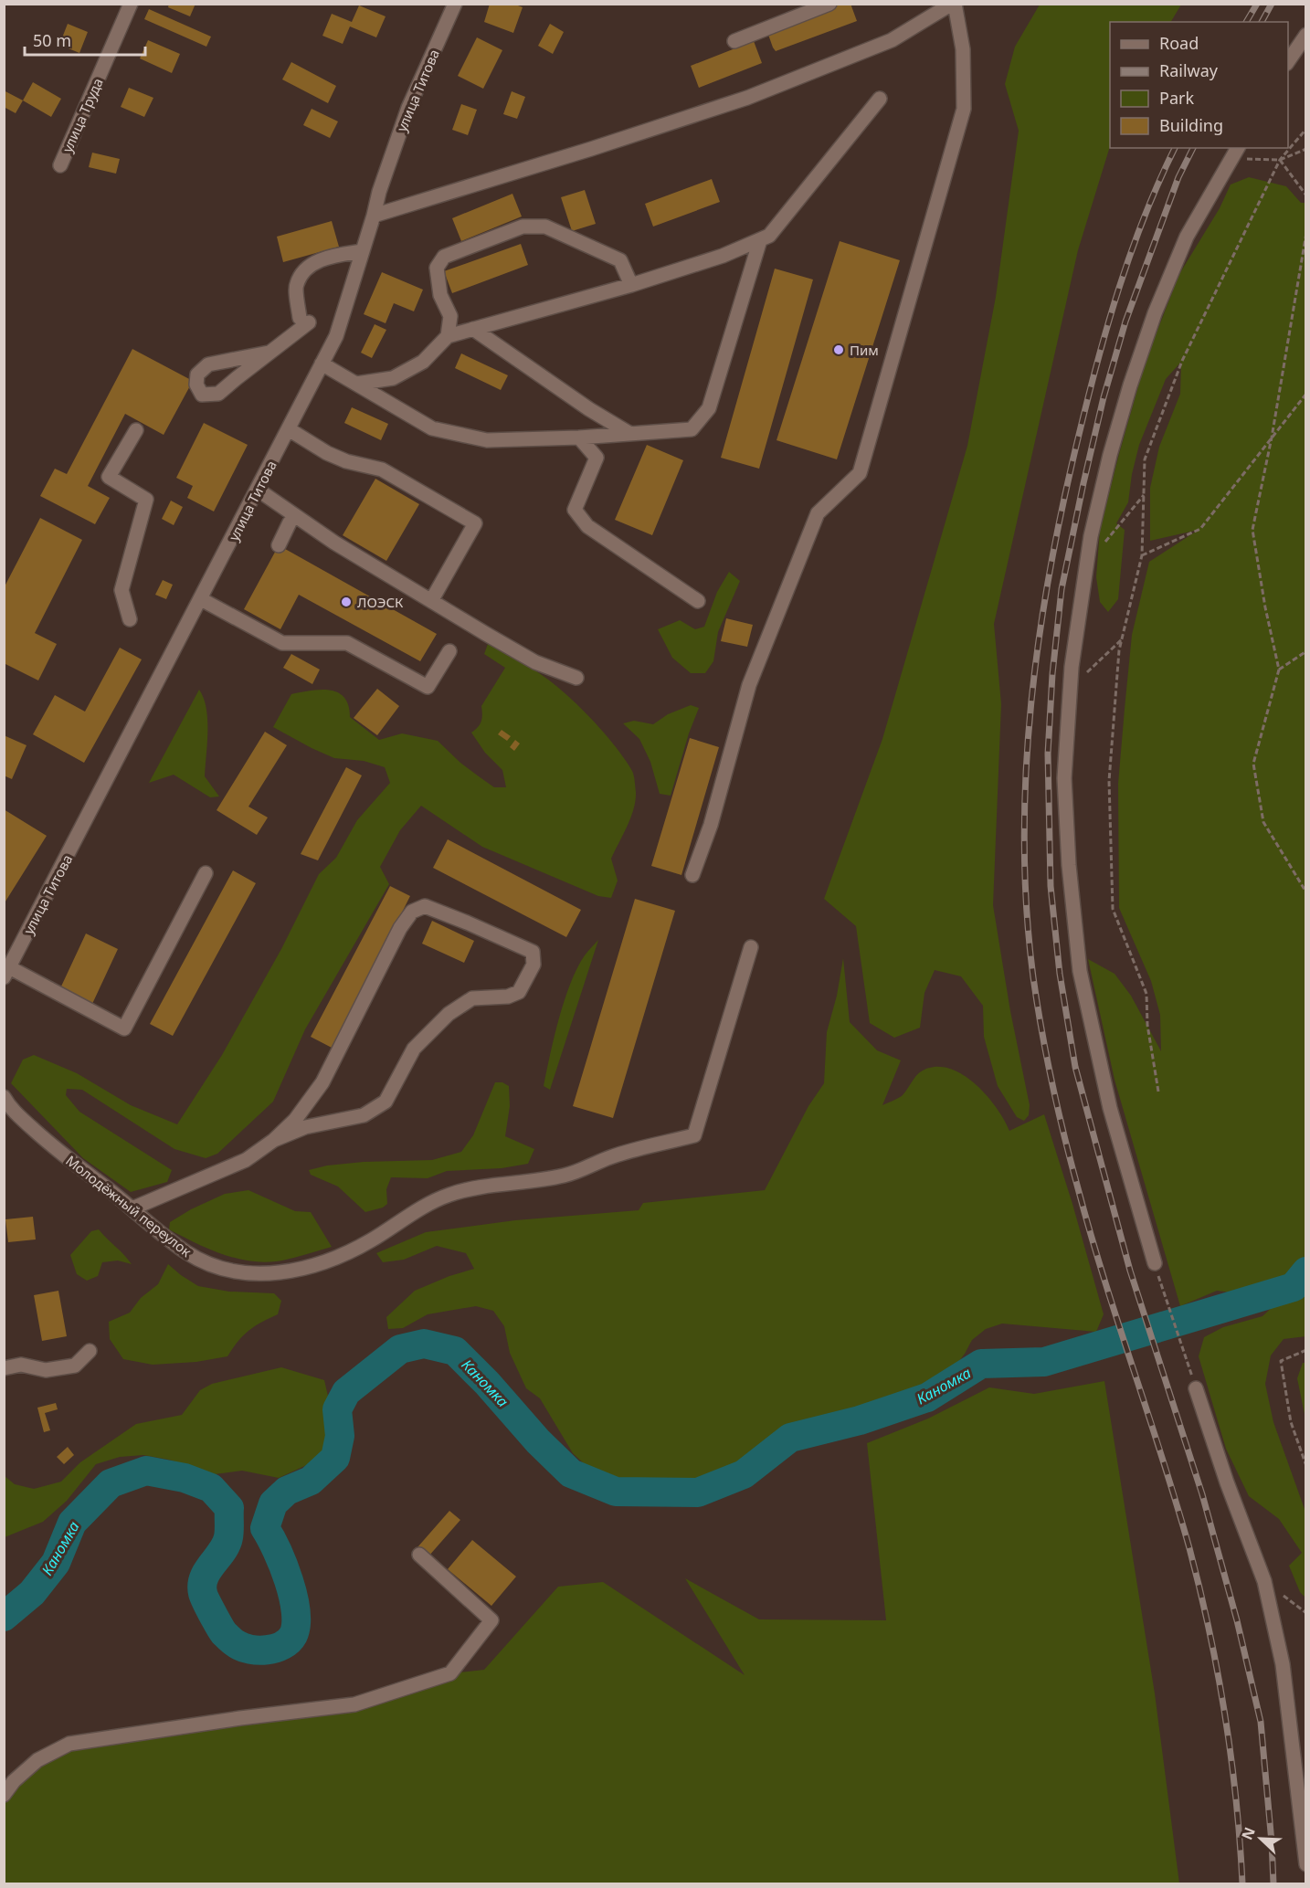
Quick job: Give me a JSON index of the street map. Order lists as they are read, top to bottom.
{
  "streets": {
    "street": ["улица Титова", "улица Труда", "Молодёжный переулок"]
  },
  "water": ["Каномка"],
  "places": ["Пим", "ЛОЭСК"],
  "legend": [
    "Road",
    "Railway",
    "Park",
    "Building"
  ],
  "scale_bar": "50 m",
  "north": "top left"
}
